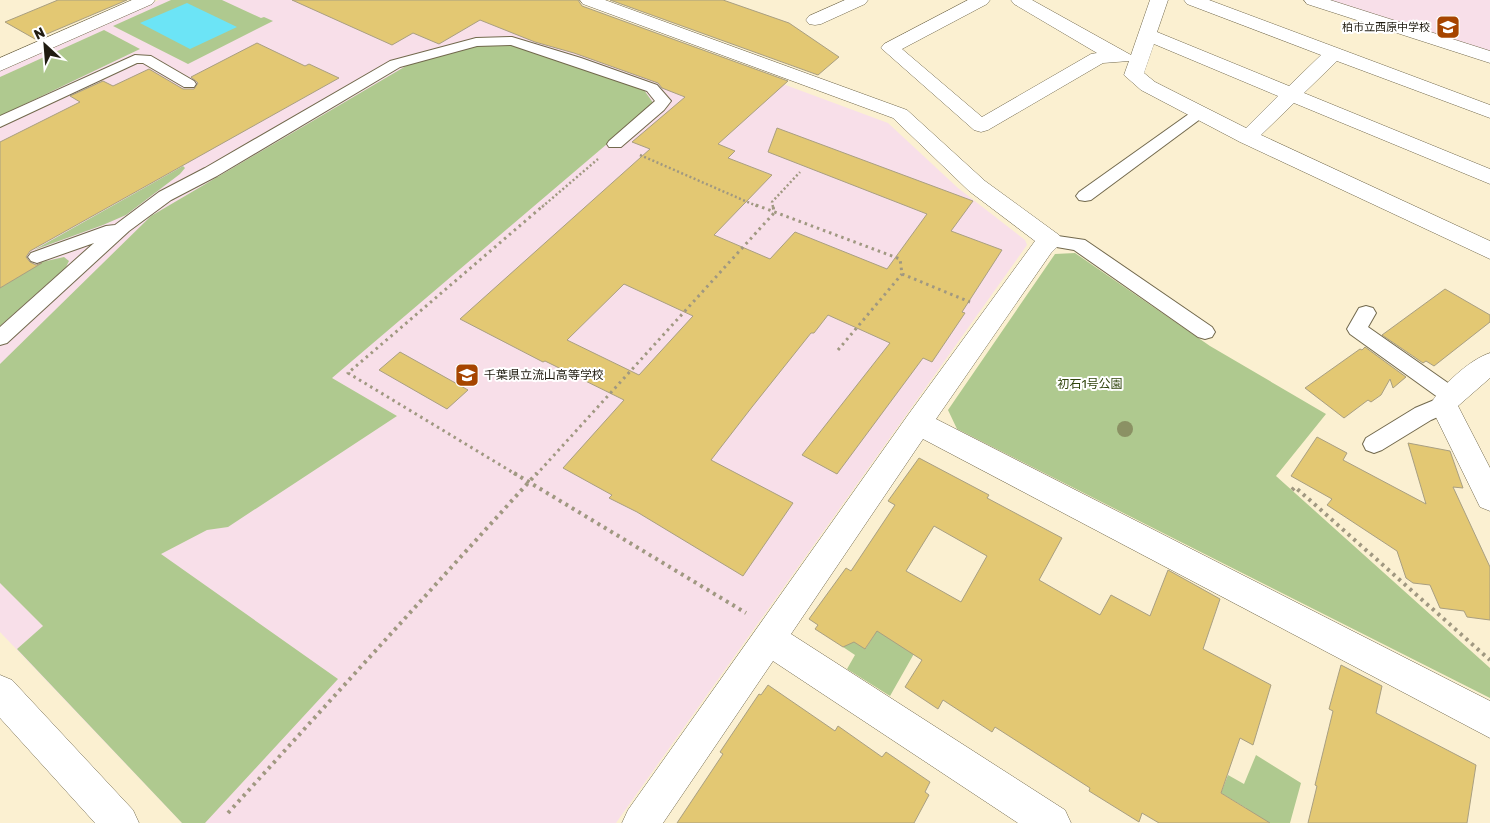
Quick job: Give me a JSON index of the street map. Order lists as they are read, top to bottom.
{
  "parks": ["初石1号公園"],
  "places": {
    "school or university": ["柏市立西原中学校", "千葉県立流山高等学校"]
  },
  "north": "top left"
}
